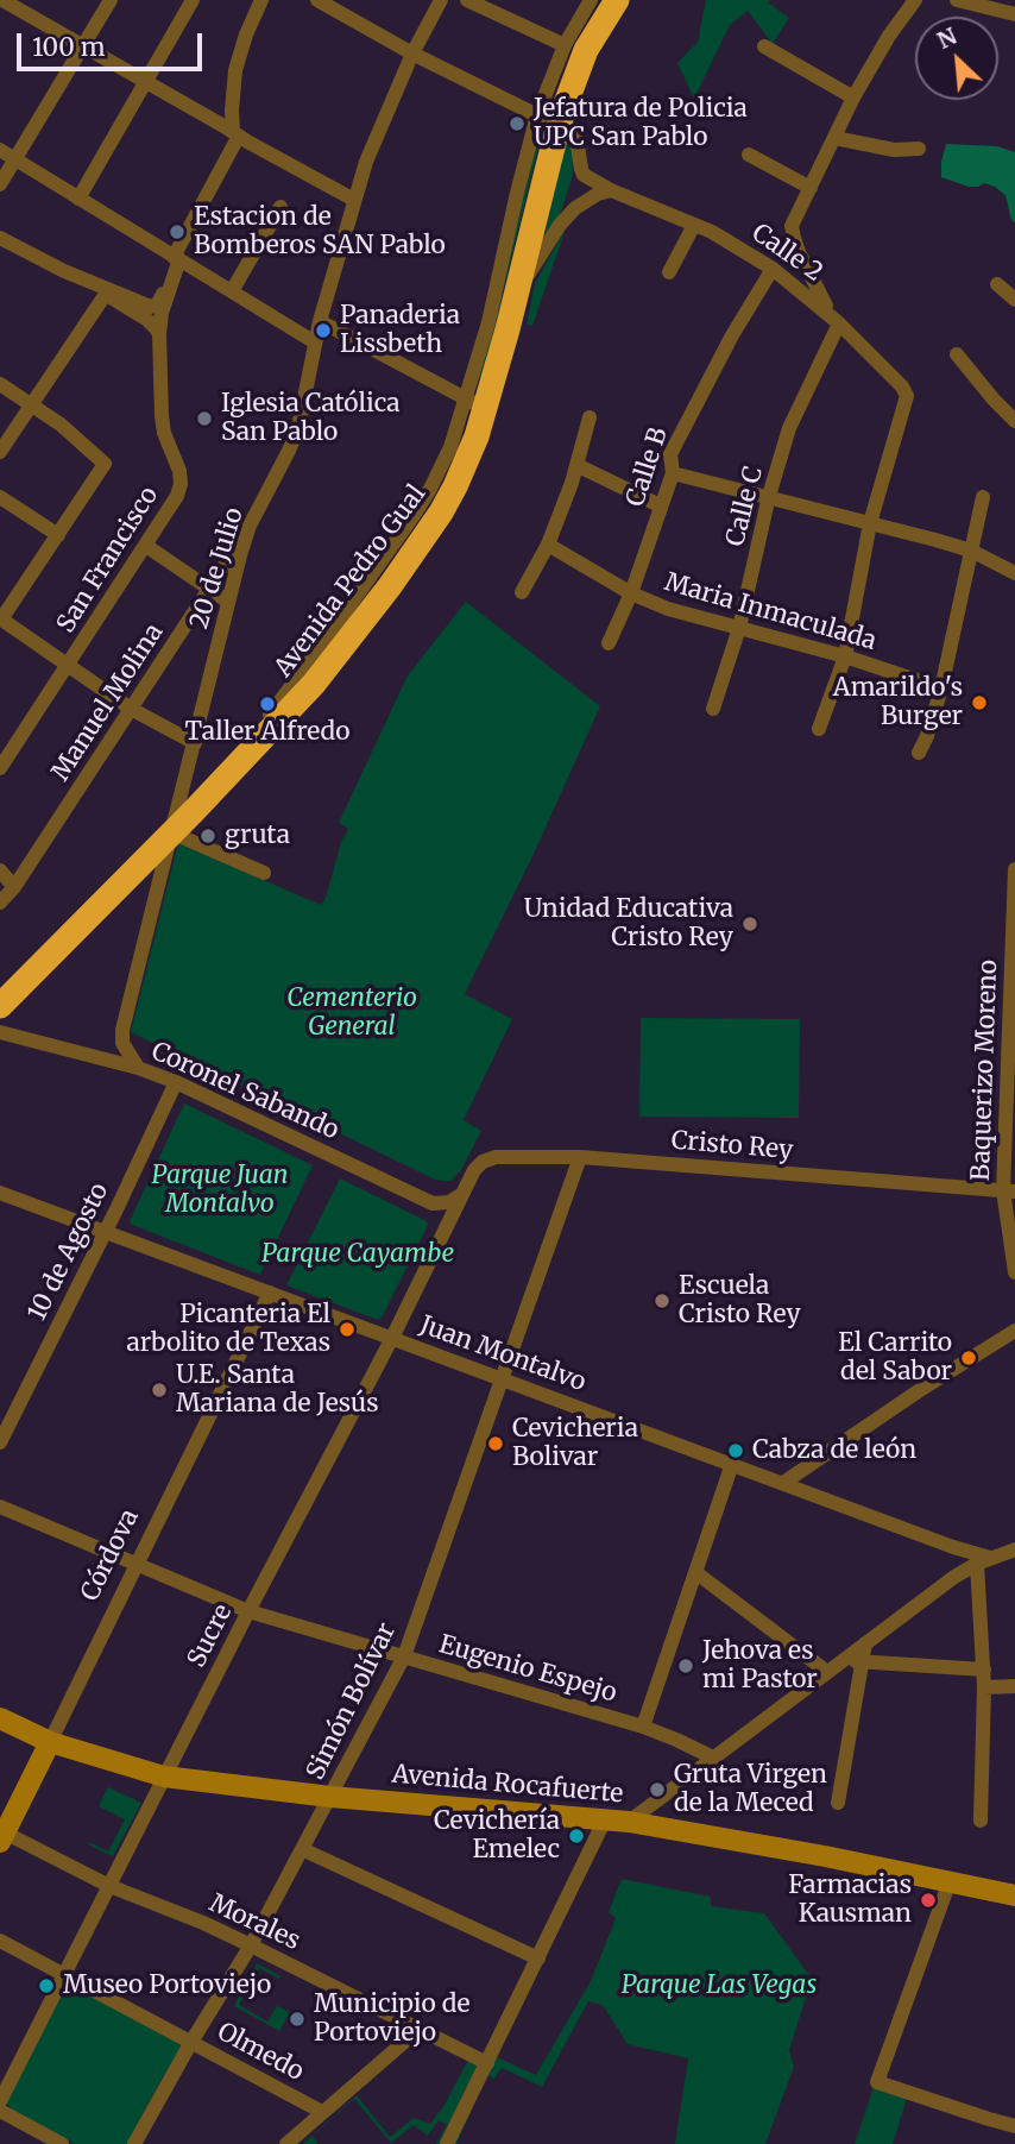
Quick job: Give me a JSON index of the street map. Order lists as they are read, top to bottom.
{
  "streets": {
    "highway": ["Avenida Pedro Gual"],
    "street": [
      "Calle 2",
      "Calle B",
      "Calle C",
      "San Francisco",
      "20 de Julio",
      "Maria Inmaculada",
      "Manuel Molina",
      "Baquerizo Moreno",
      "Coronel Sabando",
      "Cristo Rey",
      "10 de Agosto",
      "Juan Montalvo",
      "Córdova",
      "Sucre",
      "Eugenio Espejo",
      "Simón Bolívar",
      "Avenida Rocafuerte",
      "Morales",
      "Olmedo"
    ]
  },
  "crossings": [
    ["Calle 2", "Calle B"],
    ["Calle 2", "Calle C"],
    ["Calle 2", "Avenida Pedro Gual"],
    ["Calle B", "Maria Inmaculada"],
    ["Calle C", "Maria Inmaculada"],
    ["20 de Julio", "Avenida Pedro Gual"],
    ["20 de Julio", "Manuel Molina"],
    ["20 de Julio", "Coronel Sabando"],
    ["Baquerizo Moreno", "Cristo Rey"],
    ["Coronel Sabando", "10 de Agosto"],
    ["Cristo Rey", "Sucre"],
    ["Cristo Rey", "Simón Bolívar"],
    ["10 de Agosto", "Juan Montalvo"],
    ["Juan Montalvo", "Córdova"],
    ["Juan Montalvo", "Sucre"],
    ["Juan Montalvo", "Simón Bolívar"],
    ["Córdova", "Eugenio Espejo"],
    ["Córdova", "Avenida Rocafuerte"],
    ["Córdova", "Morales"],
    ["Sucre", "Eugenio Espejo"],
    ["Sucre", "Avenida Rocafuerte"],
    ["Sucre", "Morales"],
    ["Sucre", "Olmedo"],
    ["Eugenio Espejo", "Simón Bolívar"],
    ["Simón Bolívar", "Avenida Rocafuerte"],
    ["Simón Bolívar", "Morales"],
    ["Simón Bolívar", "Olmedo"]
  ],
  "parks": [
    "Cementerio General",
    "Parque Juan Montalvo",
    "Parque Cayambe",
    "Parque Las Vegas"
  ],
  "places": [
    "Jefatura de Policia UPC San Pablo",
    "Estacion de Bomberos SAN Pablo",
    "Panaderia Lissbeth",
    "Iglesia Católica San Pablo",
    "Amarildo's Burger",
    "Taller Alfredo",
    "gruta",
    "Unidad Educativa Cristo Rey",
    "Escuela Cristo Rey",
    "Picanteria El arbolito de Texas",
    "El Carrito del Sabor",
    "U.E. Santa Mariana de Jesús",
    "Cevicheria Bolivar",
    "Cabza de león",
    "Jehova es mi Pastor",
    "Gruta Virgen de la Meced",
    "Cevichería Emelec",
    "Farmacias Kausman",
    "Museo Portoviejo",
    "Municipio de Portoviejo"
  ],
  "scale_bar": "100 m",
  "north": "top left"
}
